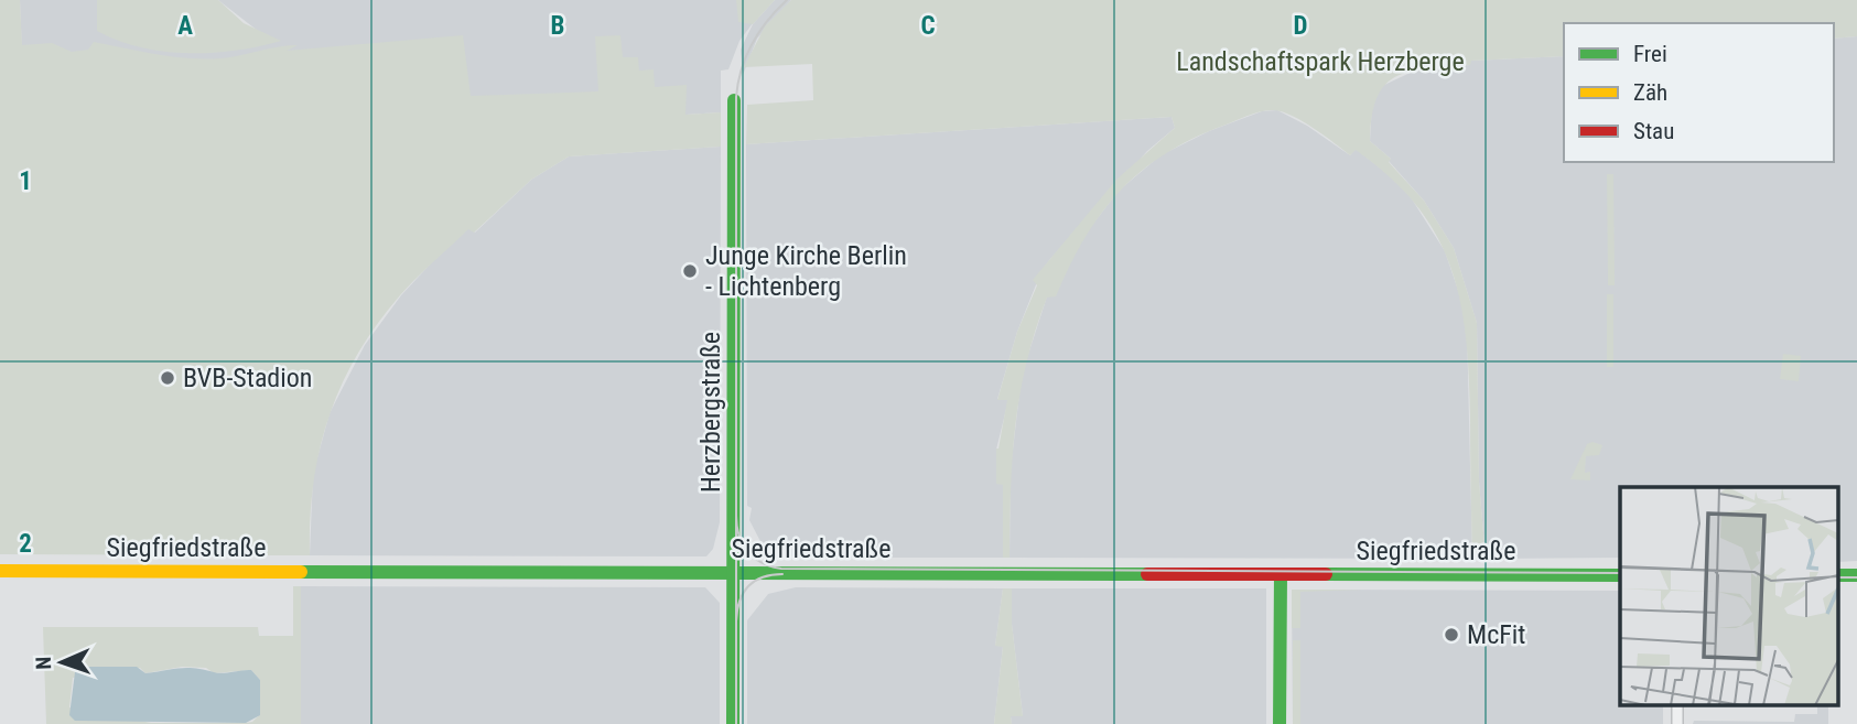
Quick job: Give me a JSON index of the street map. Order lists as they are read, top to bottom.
{
  "streets": {
    "street": ["Herzbergstraße", "Siegfriedstraße"]
  },
  "crossings": [
    ["Herzbergstraße", "Siegfriedstraße"]
  ],
  "parks": ["Landschaftspark Herzberge"],
  "places": ["Junge Kirche Berlin - Lichtenberg", "BVB-Stadion", "McFit"],
  "legend": ["Frei", "Zäh", "Stau"],
  "north": "left",
  "grid": {
    "columns": [
      "A",
      "B",
      "C",
      "D"
    ],
    "rows": ["1", "2"]
  }
}
